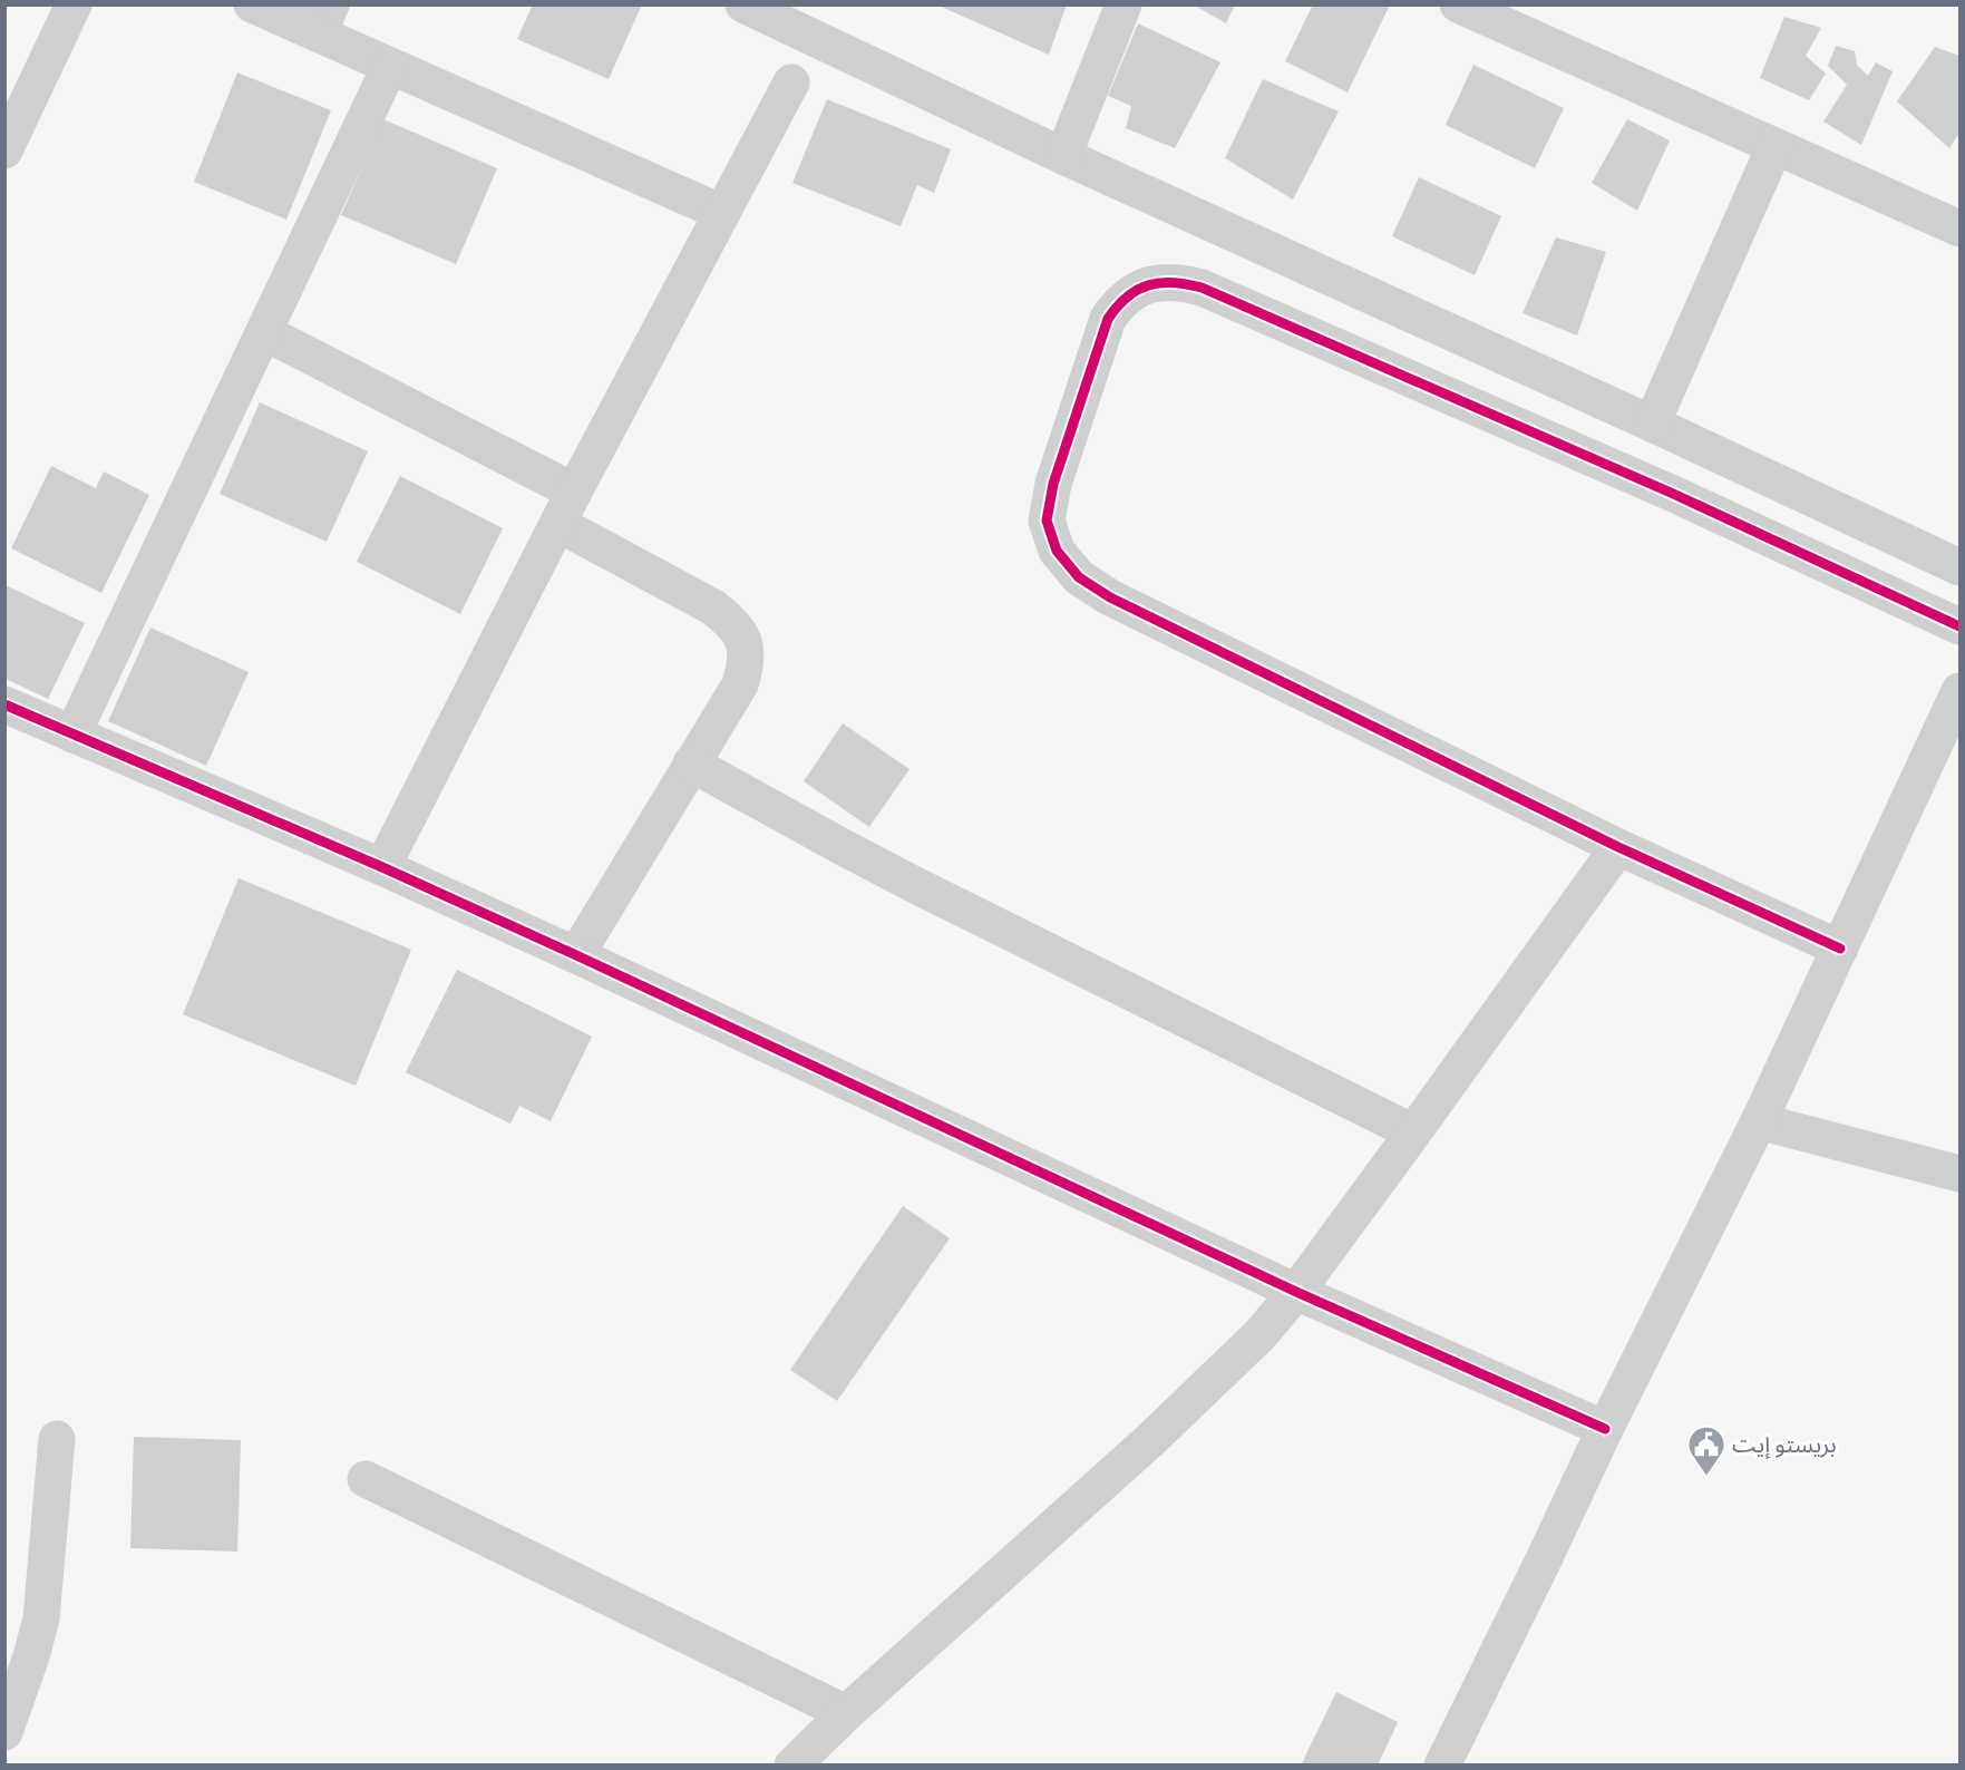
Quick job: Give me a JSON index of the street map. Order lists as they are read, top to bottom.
{
  "places": {
    "public building": ["بريستو إيت"]
  }
}
